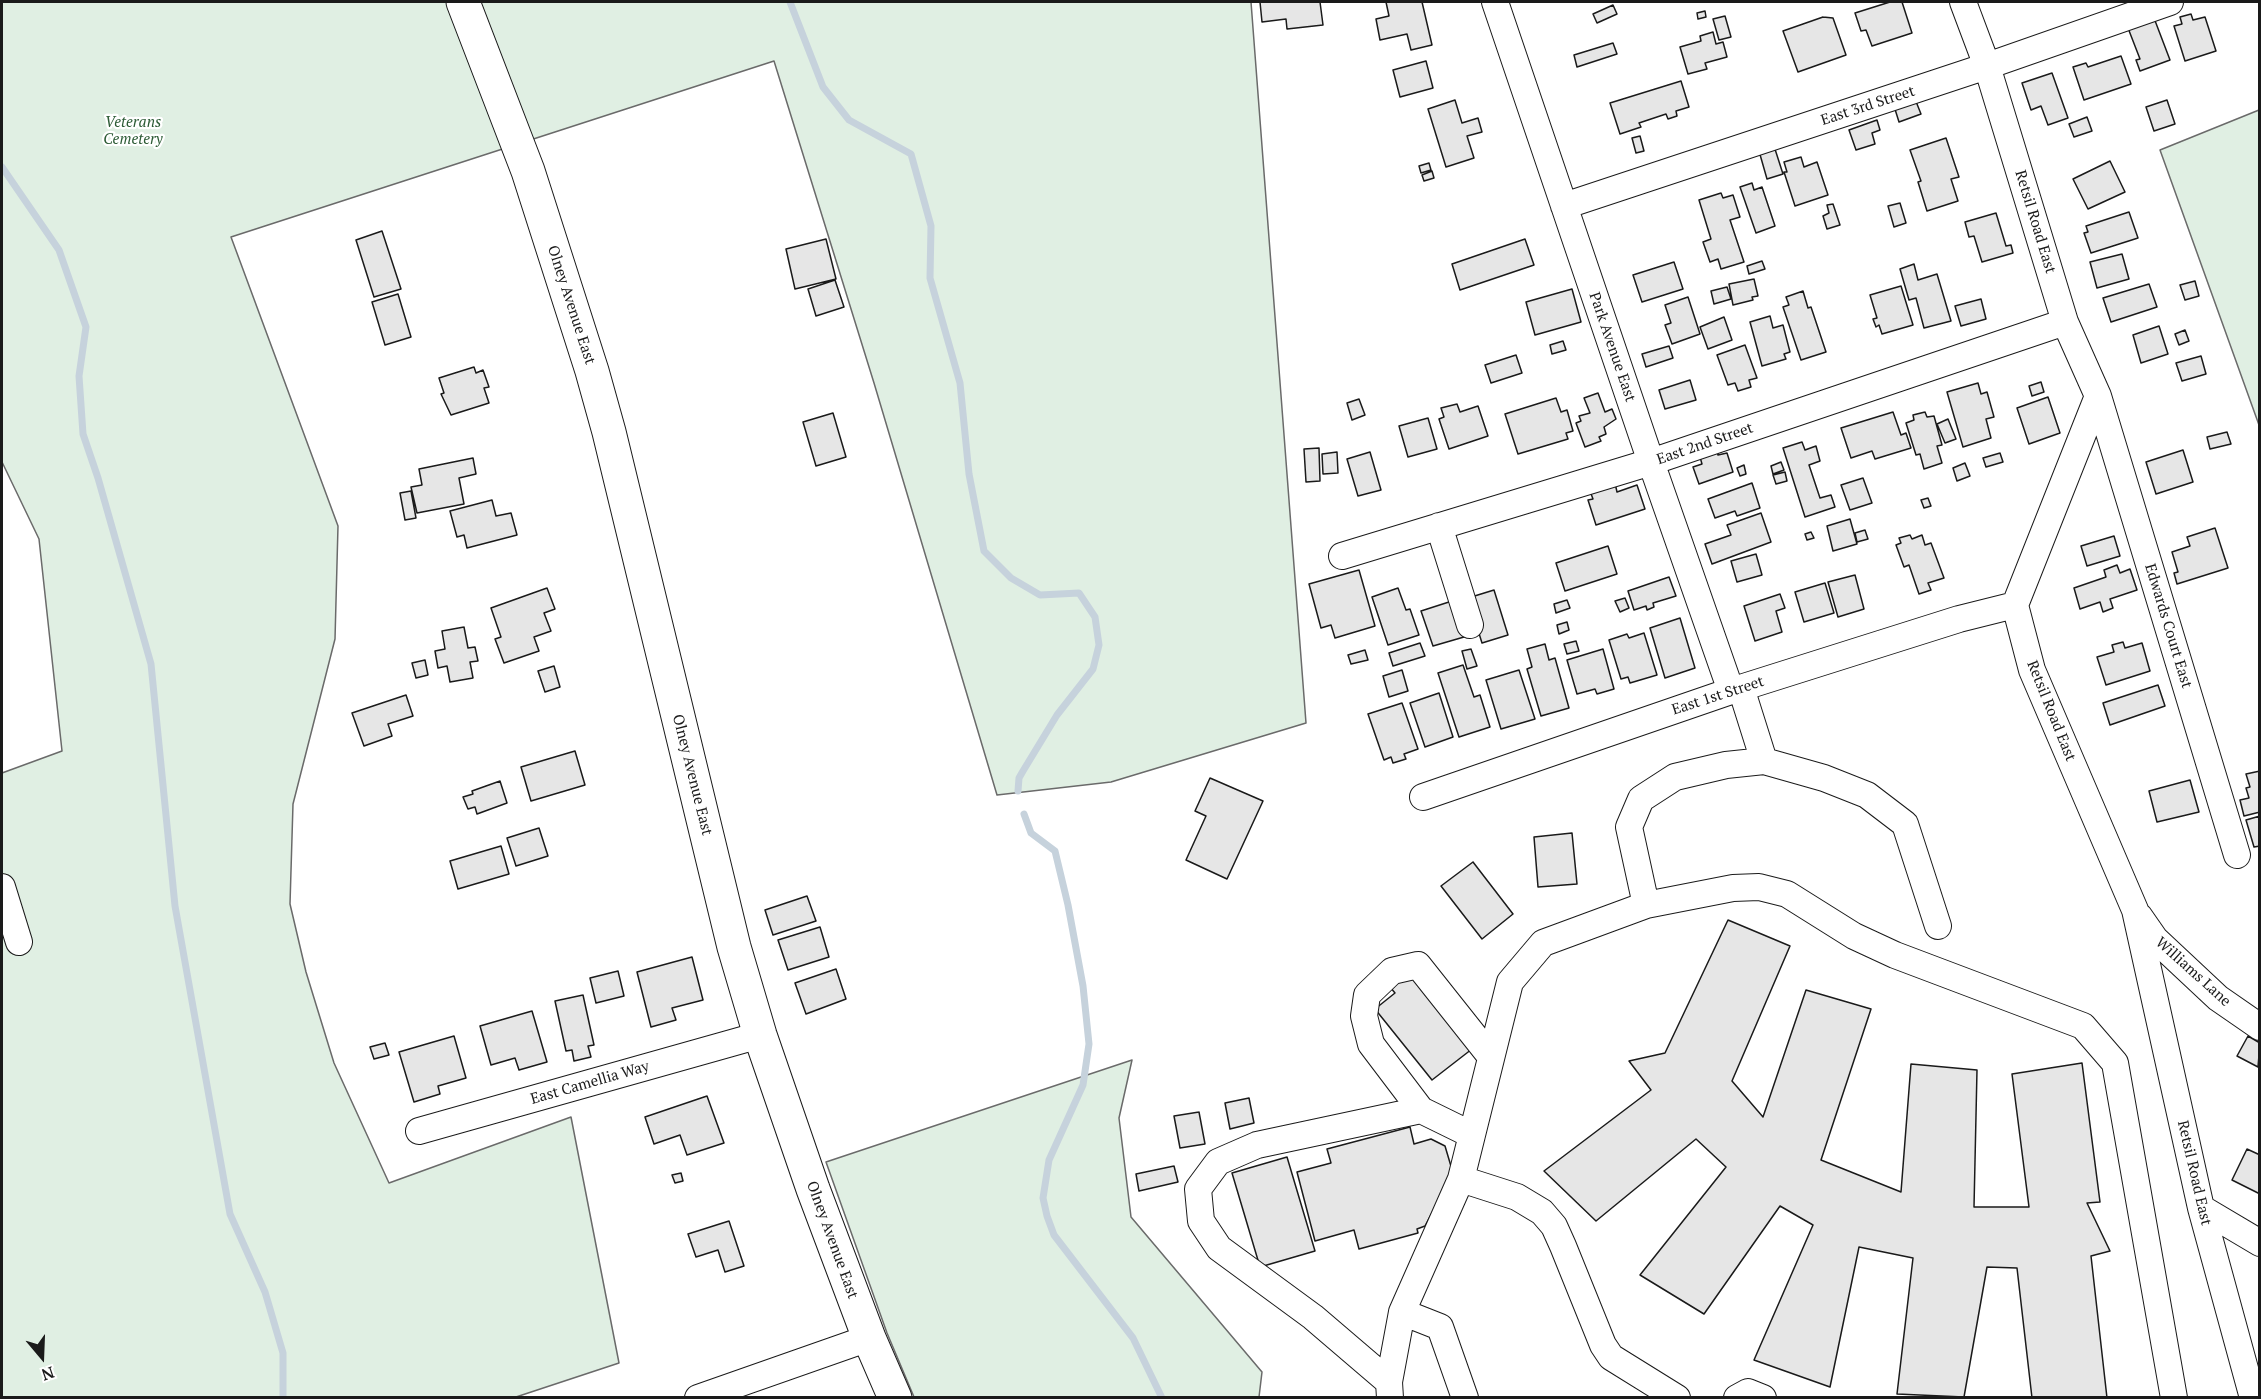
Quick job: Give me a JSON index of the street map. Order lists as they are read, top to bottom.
{
  "streets": {
    "main road": ["Olney Avenue East"],
    "street": [
      "East 3rd Street",
      "Retsil Road East",
      "Park Avenue East",
      "East 2nd Street",
      "Edwards Court East",
      "East 1st Street",
      "Williams Lane",
      "East Camellia Way"
    ]
  },
  "crossings": [
    ["East 3rd Street", "Retsil Road East"],
    ["East 3rd Street", "Park Avenue East"],
    ["Retsil Road East", "East 2nd Street"],
    ["Retsil Road East", "Edwards Court East"],
    ["Retsil Road East", "East 1st Street"],
    ["Retsil Road East", "Williams Lane"],
    ["Olney Avenue East", "East Camellia Way"],
    ["Park Avenue East", "East 2nd Street"],
    ["Park Avenue East", "East 1st Street"]
  ],
  "parks": ["Veterans Cemetery"],
  "north": "bottom"
}
